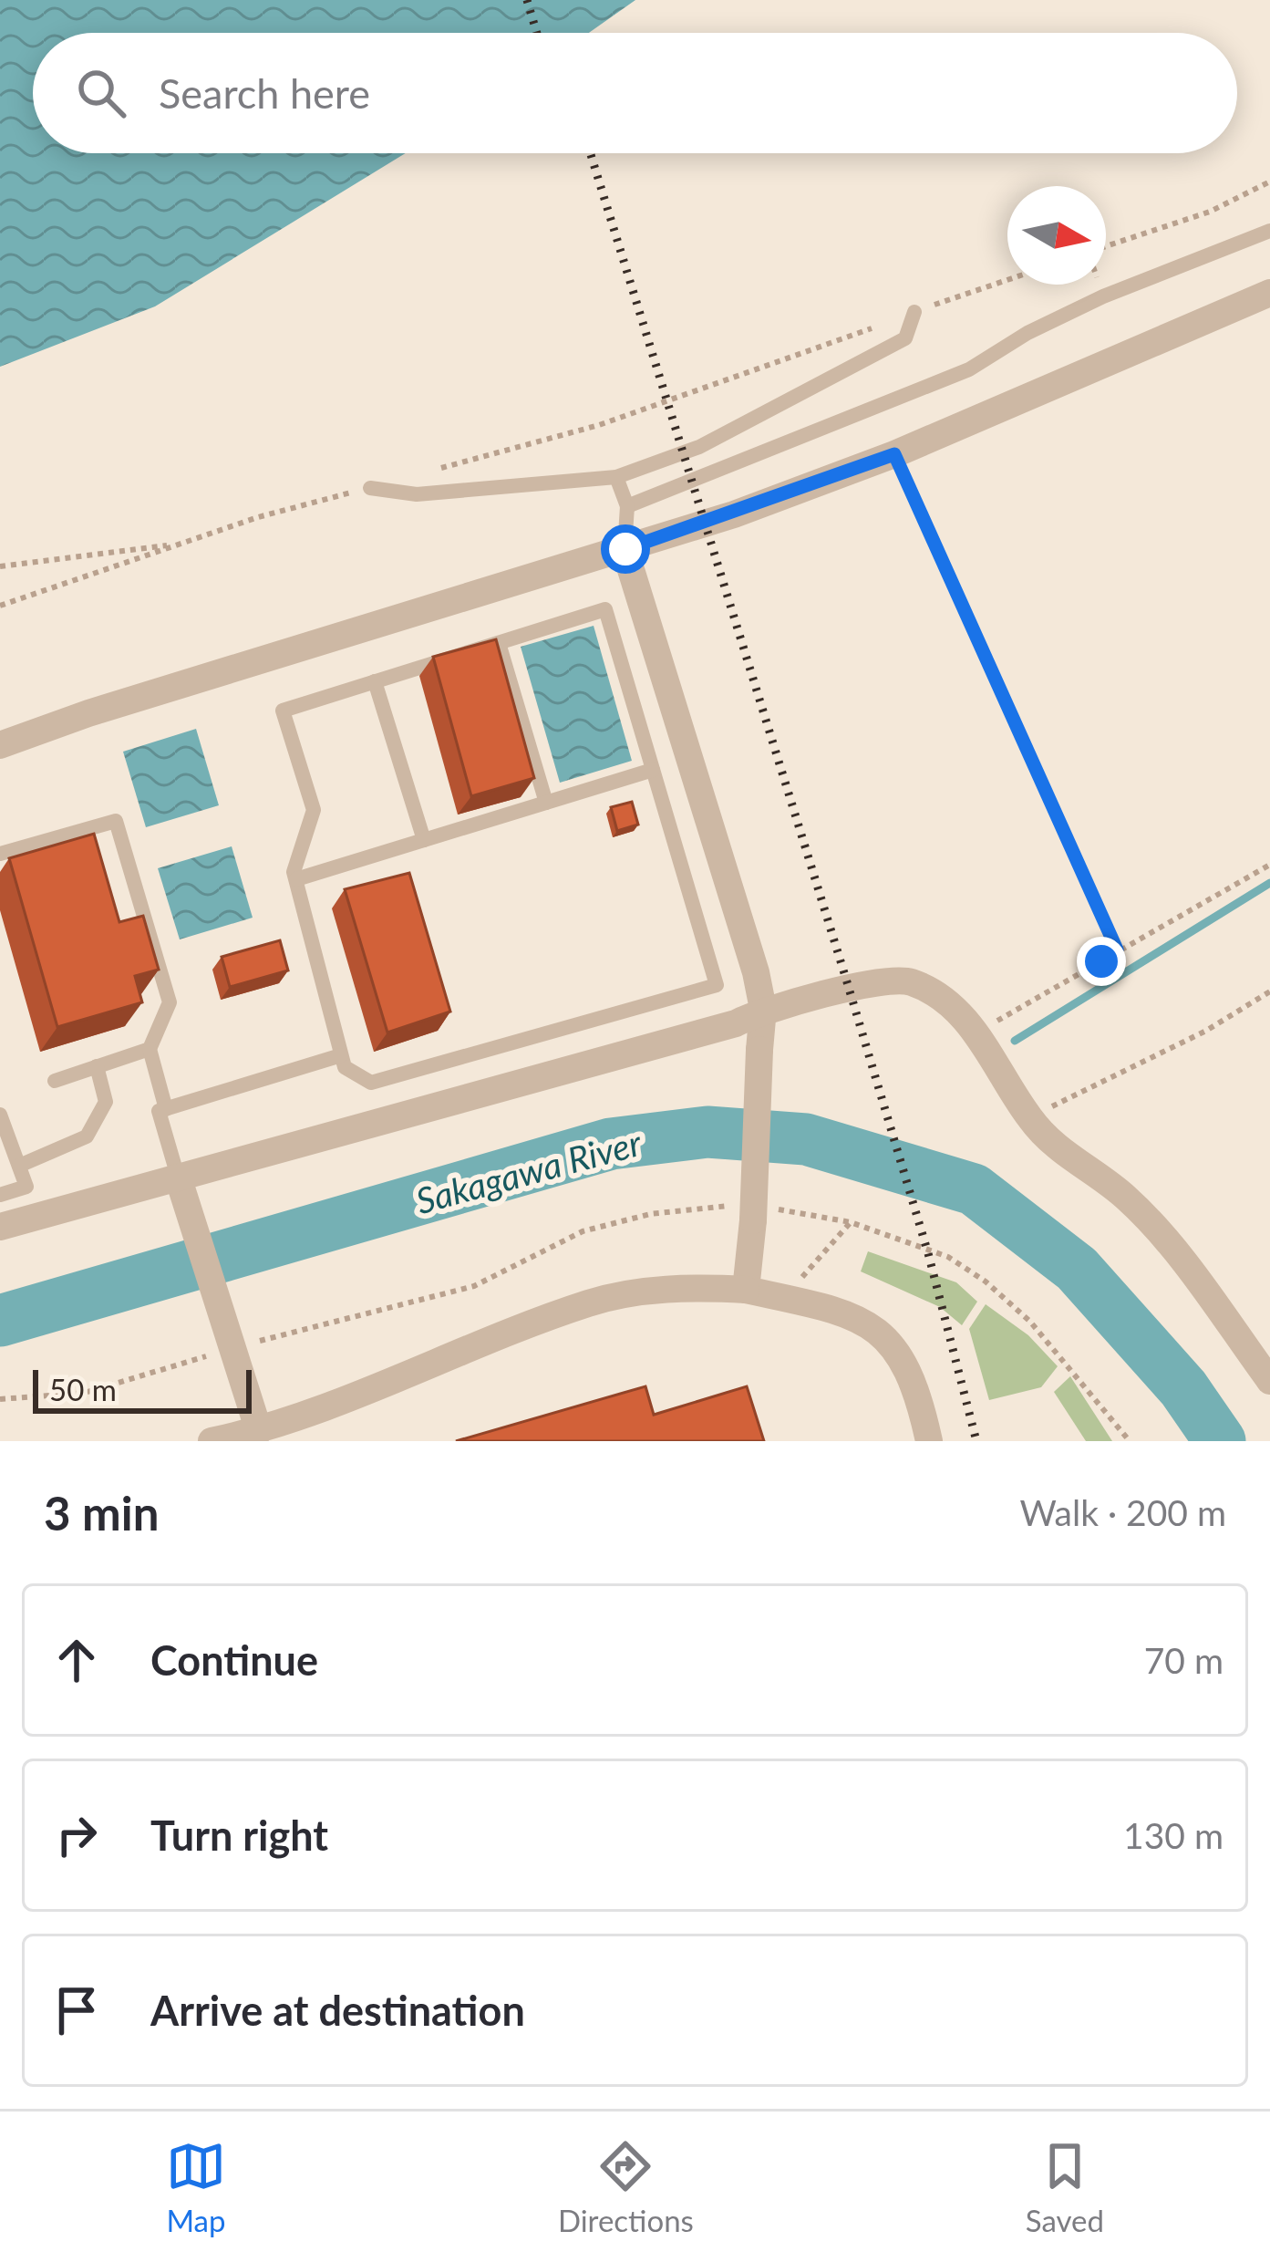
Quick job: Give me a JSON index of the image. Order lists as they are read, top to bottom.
{
  "water": ["Sakagawa River"],
  "scale_bar": "50 m",
  "north": "right",
  "page": {
    "search": "Search here",
    "scale": "50 m",
    "heading": ["3 min", "Walk · 200 m"],
    "list": [
      ["Continue", "70 m"],
      ["Turn right", "130 m"],
      "Arrive at destination"
    ],
    "nav": ["Map", "Directions", "Saved"]
  }
}
